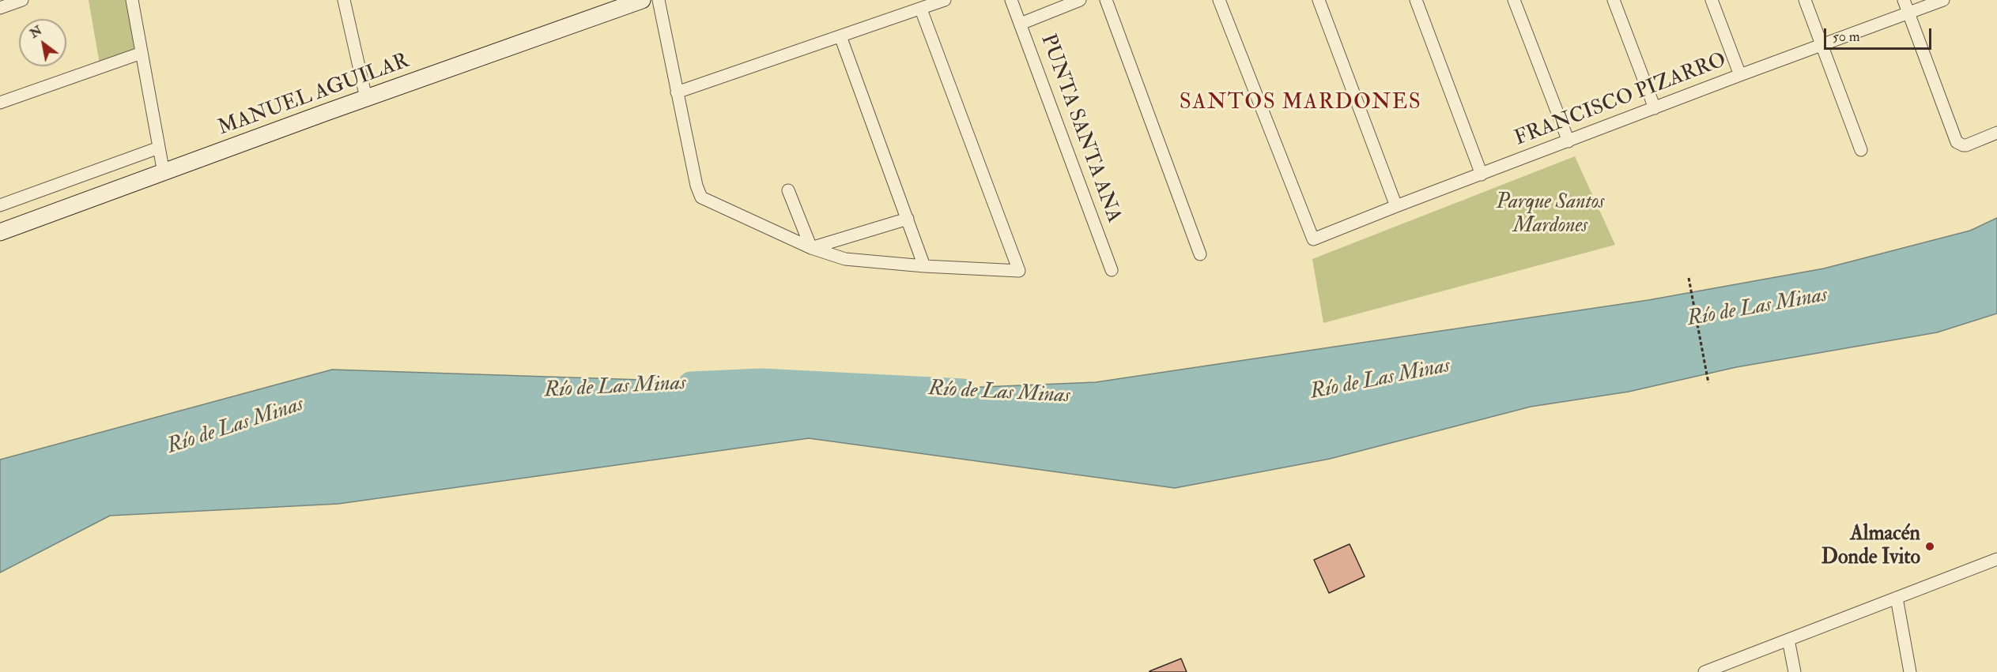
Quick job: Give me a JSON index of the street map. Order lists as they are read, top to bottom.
{
  "streets": {
    "street": ["MANUEL AGUILAR", "FRANCISCO PIZARRO", "PUNTA SANTA ANA"]
  },
  "districts": ["SANTOS MARDONES"],
  "water": ["Río de Las Minas"],
  "parks": ["Parque Santos Mardones"],
  "places": ["Almacén Donde Ivito"],
  "scale_bar": "50 m",
  "north": "top left"
}
